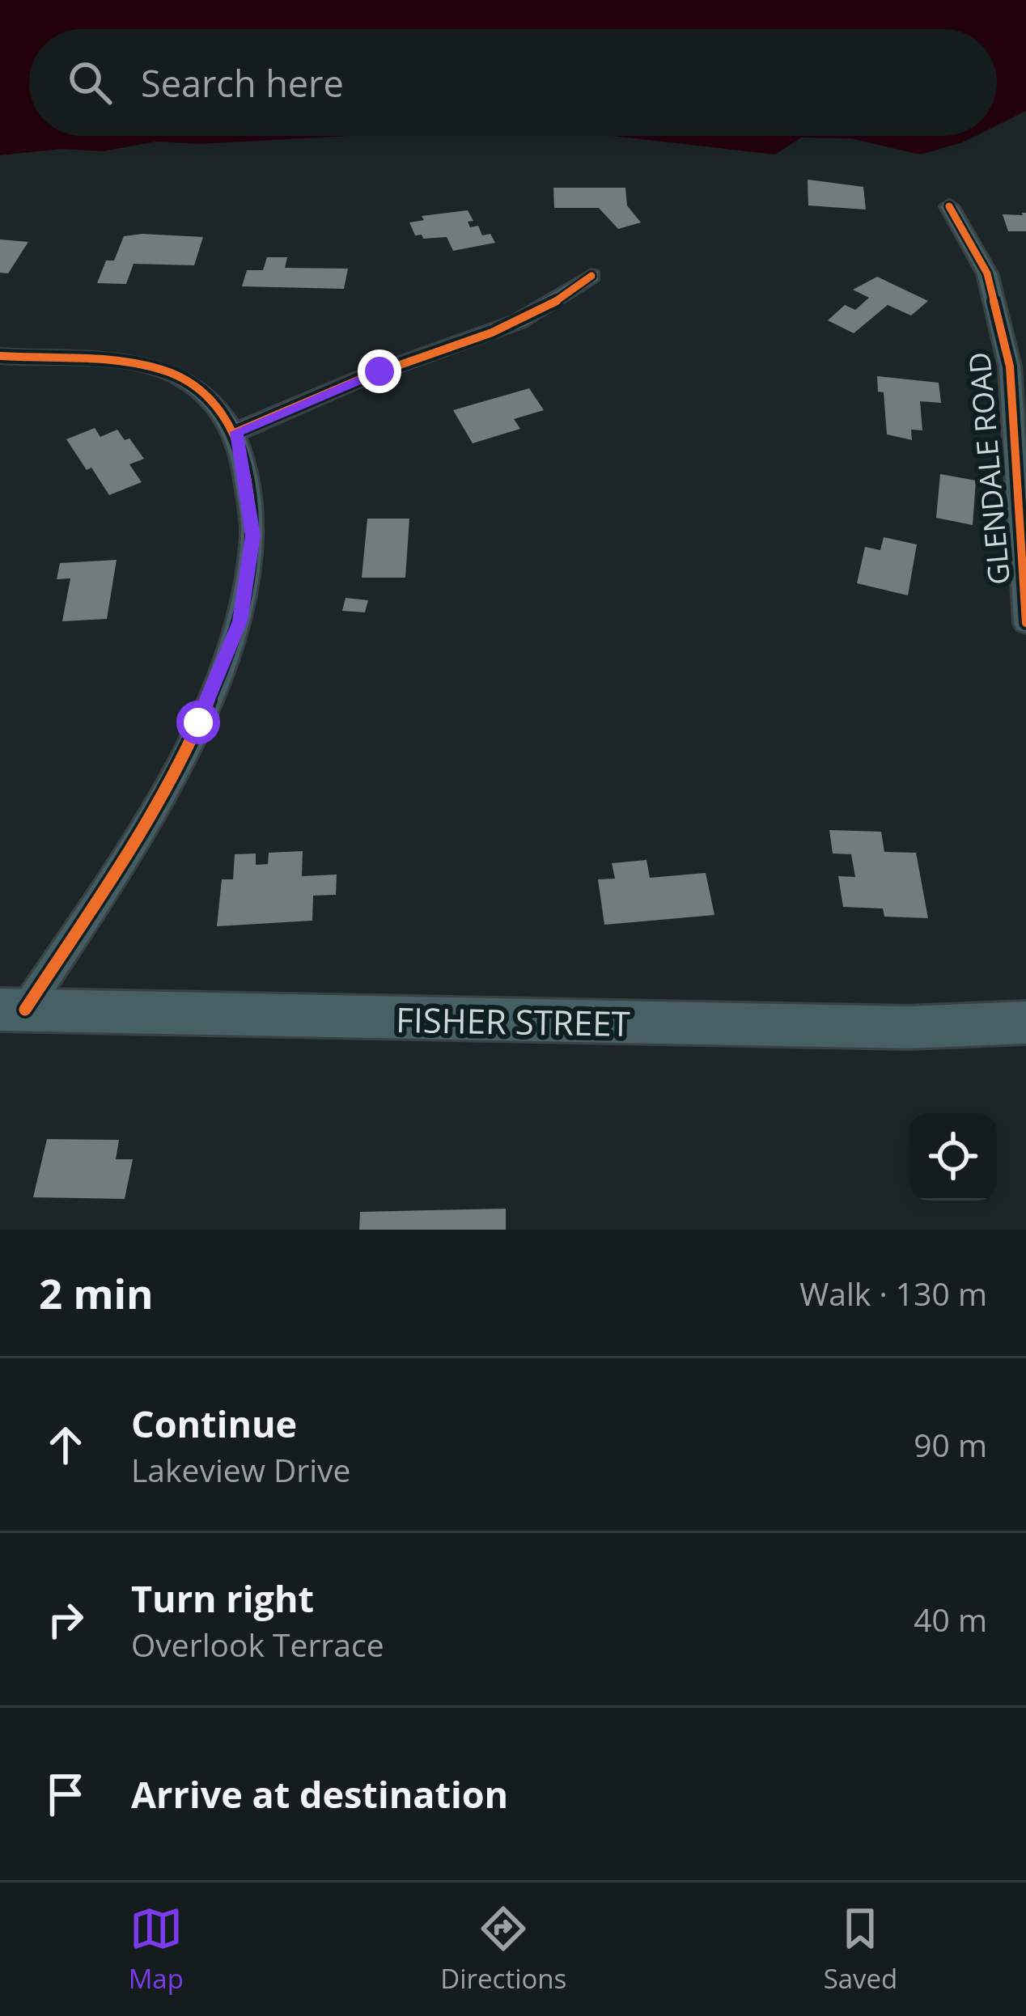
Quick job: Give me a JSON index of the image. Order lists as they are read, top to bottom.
{
  "streets": {
    "main road": ["FISHER STREET"],
    "street": ["GLENDALE ROAD"]
  },
  "page": {
    "search": "Search here",
    "heading": ["2 min", "Walk · 130 m"],
    "list": [
      ["Continue", "Lakeview Drive", "90 m"],
      ["Turn right", "Overlook Terrace", "40 m"],
      "Arrive at destination"
    ],
    "nav": ["Map", "Directions", "Saved"]
  }
}
